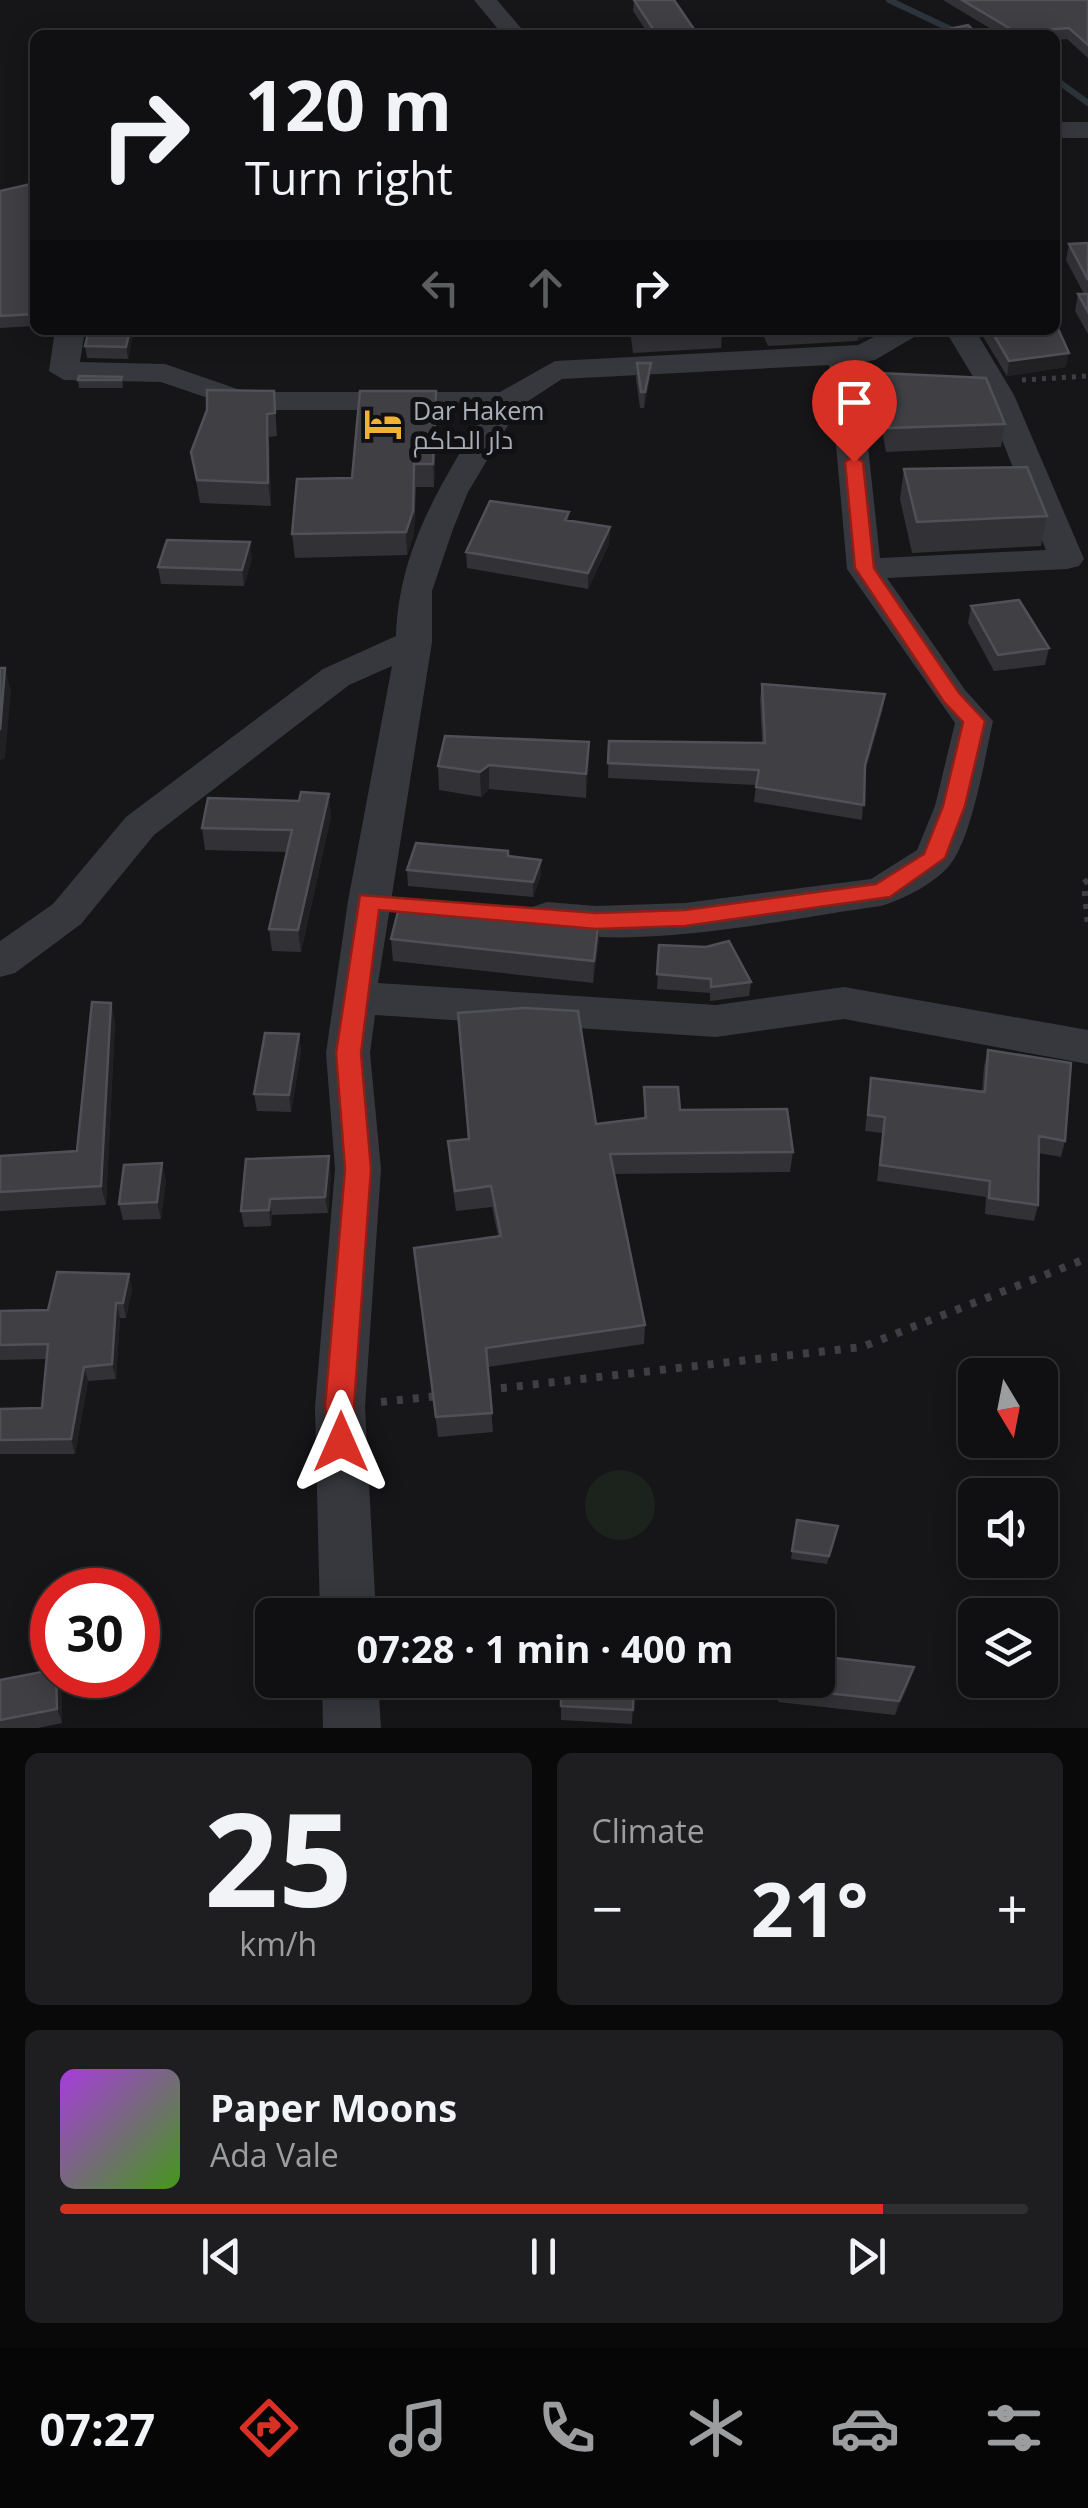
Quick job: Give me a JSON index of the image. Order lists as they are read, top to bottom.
{
  "places": {
    "hotel": ["Dar Hakem دار الحاكم"]
  },
  "north": "bottom",
  "page": {
    "turn": ["120 m", "Turn right"],
    "limit": "30",
    "trip": "07:28 · 1 min · 400 m",
    "tile": [
      ["25", "km/h"],
      "Climate"
    ],
    "heat": ["−", "21°", "+"],
    "song": ["Paper Moons", "Ada Vale"],
    "tabs": "07:27"
  }
}
